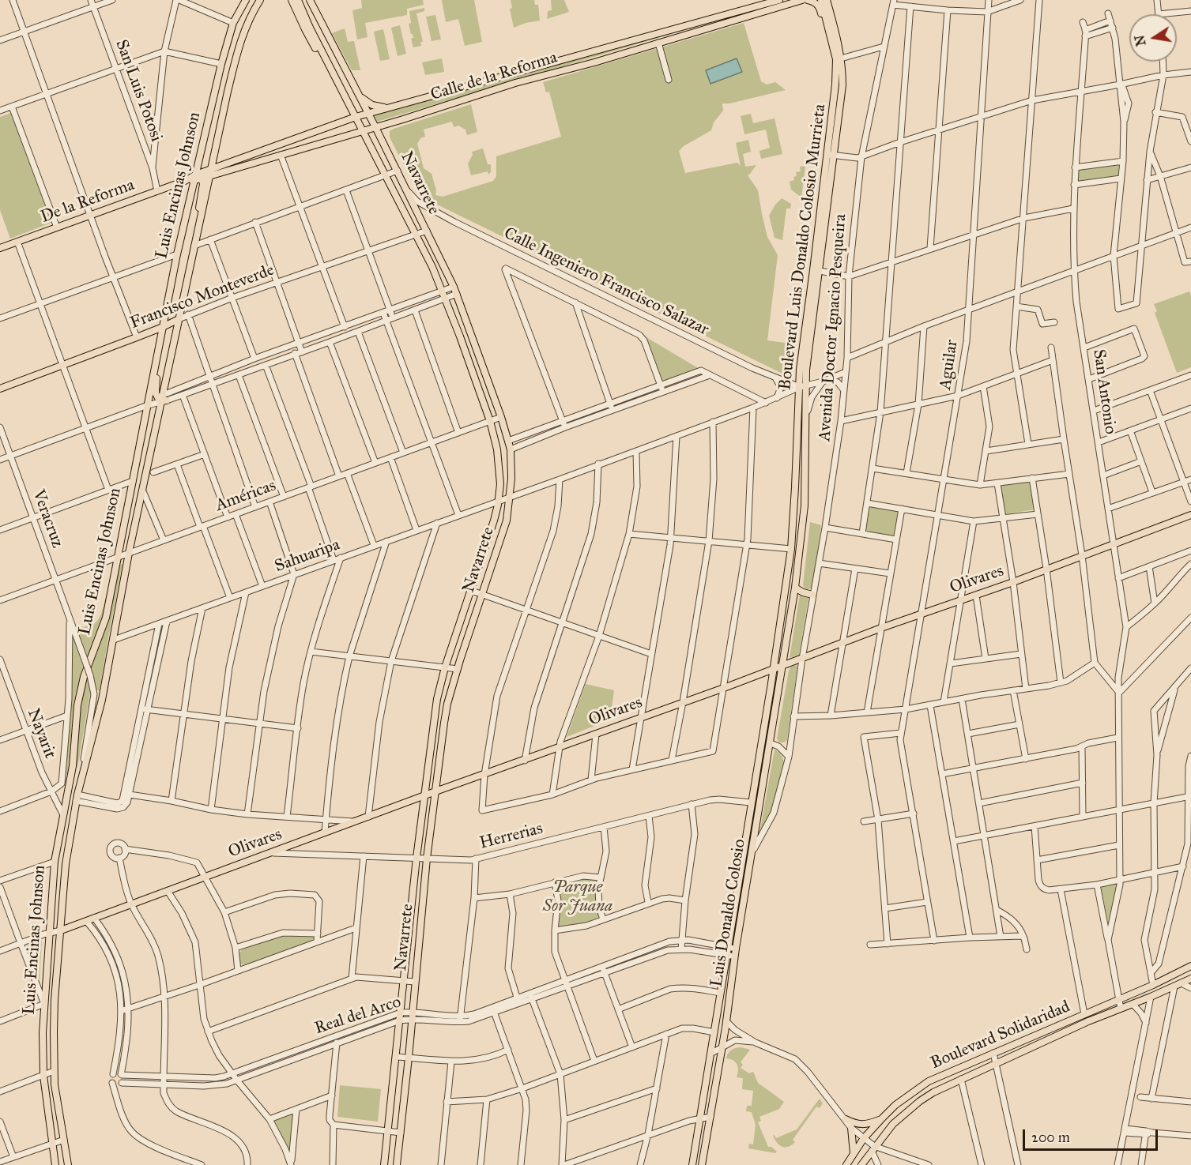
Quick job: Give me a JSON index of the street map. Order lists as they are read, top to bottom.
{
  "streets": {
    "main road": [
      "Calle de la Reforma",
      "Navarrete",
      "Luis Encinas Johnson",
      "De la Reforma",
      "Boulevard Luis Donaldo Colosio Murrieta",
      "Francisco Monteverde",
      "Olivares",
      "Luis Donaldo Colosio",
      "Boulevard Solidaridad"
    ],
    "street": [
      "San Luis Potosi",
      "Calle Ingeniero Francisco Salazar",
      "Avenida Doctor Ignacio Pesqueira",
      "Aguilar",
      "San Antonio",
      "Américas",
      "Veracruz",
      "Sahuaripa",
      "Nayarit",
      "Herrerias",
      "Real del Arco"
    ]
  },
  "crossings": [
    ["Calle de la Reforma", "Navarrete"],
    ["Calle de la Reforma", "Luis Encinas Johnson"],
    ["Calle de la Reforma", "De la Reforma"],
    ["San Luis Potosi", "De la Reforma"],
    ["Navarrete", "Calle Ingeniero Francisco Salazar"],
    ["Navarrete", "Francisco Monteverde"],
    ["Navarrete", "Américas"],
    ["Navarrete", "Sahuaripa"],
    ["Navarrete", "Olivares"],
    ["Navarrete", "Herrerias"],
    ["Navarrete", "Real del Arco"],
    ["Luis Encinas Johnson", "De la Reforma"],
    ["Luis Encinas Johnson", "Francisco Monteverde"],
    ["Luis Encinas Johnson", "Américas"],
    ["Luis Encinas Johnson", "Veracruz"],
    ["Luis Encinas Johnson", "Sahuaripa"],
    ["Luis Encinas Johnson", "Olivares"],
    ["Luis Encinas Johnson", "Nayarit"],
    ["Boulevard Luis Donaldo Colosio Murrieta", "Calle Ingeniero Francisco Salazar"],
    ["Boulevard Luis Donaldo Colosio Murrieta", "Sahuaripa"],
    ["Boulevard Luis Donaldo Colosio Murrieta", "Olivares"],
    ["Boulevard Luis Donaldo Colosio Murrieta", "Luis Donaldo Colosio"],
    ["Calle Ingeniero Francisco Salazar", "Sahuaripa"],
    ["Avenida Doctor Ignacio Pesqueira", "Sahuaripa"],
    ["Avenida Doctor Ignacio Pesqueira", "Olivares"],
    ["Avenida Doctor Ignacio Pesqueira", "Luis Donaldo Colosio"],
    ["Aguilar", "Olivares"],
    ["San Antonio", "Olivares"],
    ["Américas", "Veracruz"],
    ["Olivares", "Herrerias"],
    ["Olivares", "Luis Donaldo Colosio"],
    ["Herrerias", "Luis Donaldo Colosio"],
    ["Luis Donaldo Colosio", "Real del Arco"]
  ],
  "parks": ["Parque Sor Juana"],
  "scale_bar": "200 m",
  "north": "left"
}
